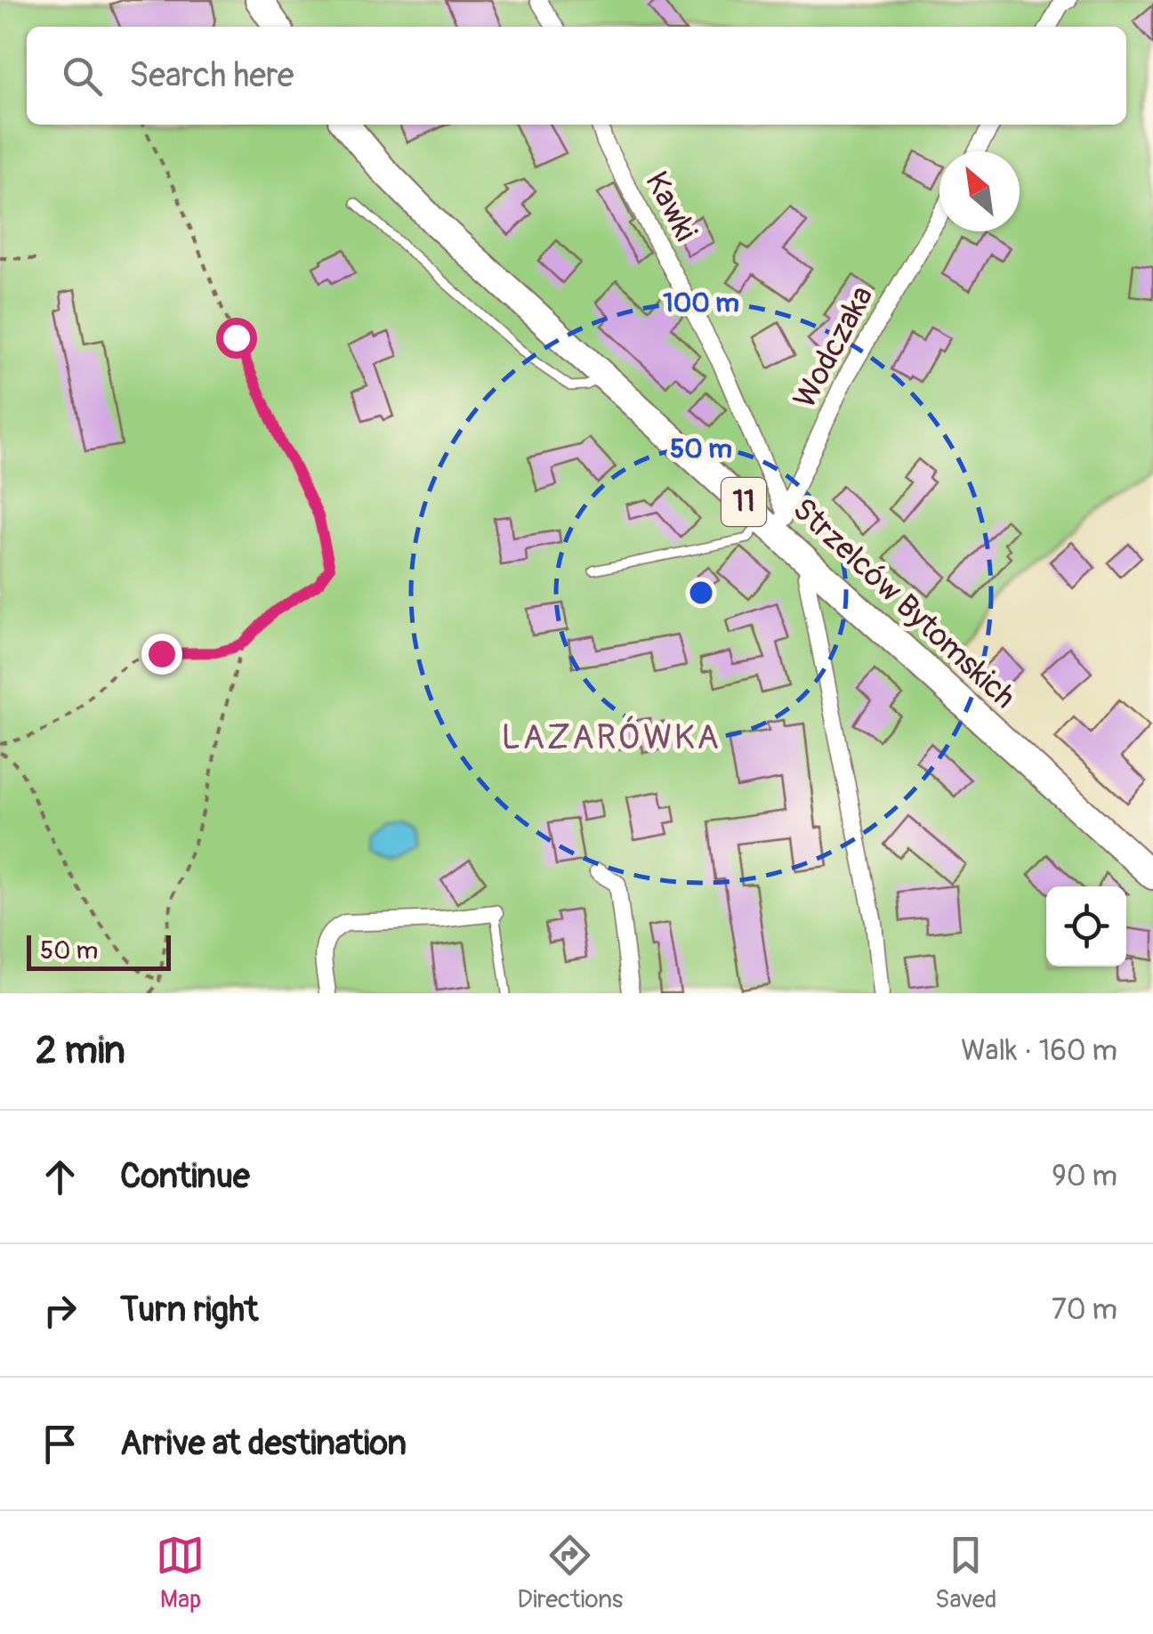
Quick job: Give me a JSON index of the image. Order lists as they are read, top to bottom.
{
  "streets": {
    "highway": ["11", "Strzelców Bytomskich"],
    "street": ["Kawki", "Wodczaka"]
  },
  "crossings": [
    ["Kawki", "Wodczaka"],
    ["Kawki", "Strzelców Bytomskich"],
    ["Wodczaka", "Strzelców Bytomskich"]
  ],
  "districts": ["LAZARÓWKA"],
  "scale_bar": "50 m",
  "north": "top left",
  "page": {
    "search": "Search here",
    "scale": "50 m",
    "heading": ["2 min", "Walk · 160 m"],
    "list": [
      ["Continue", "90 m"],
      ["Turn right", "70 m"],
      "Arrive at destination"
    ],
    "nav": ["Map", "Directions", "Saved"]
  },
  "rings": ["100 m", "50 m"]
}
